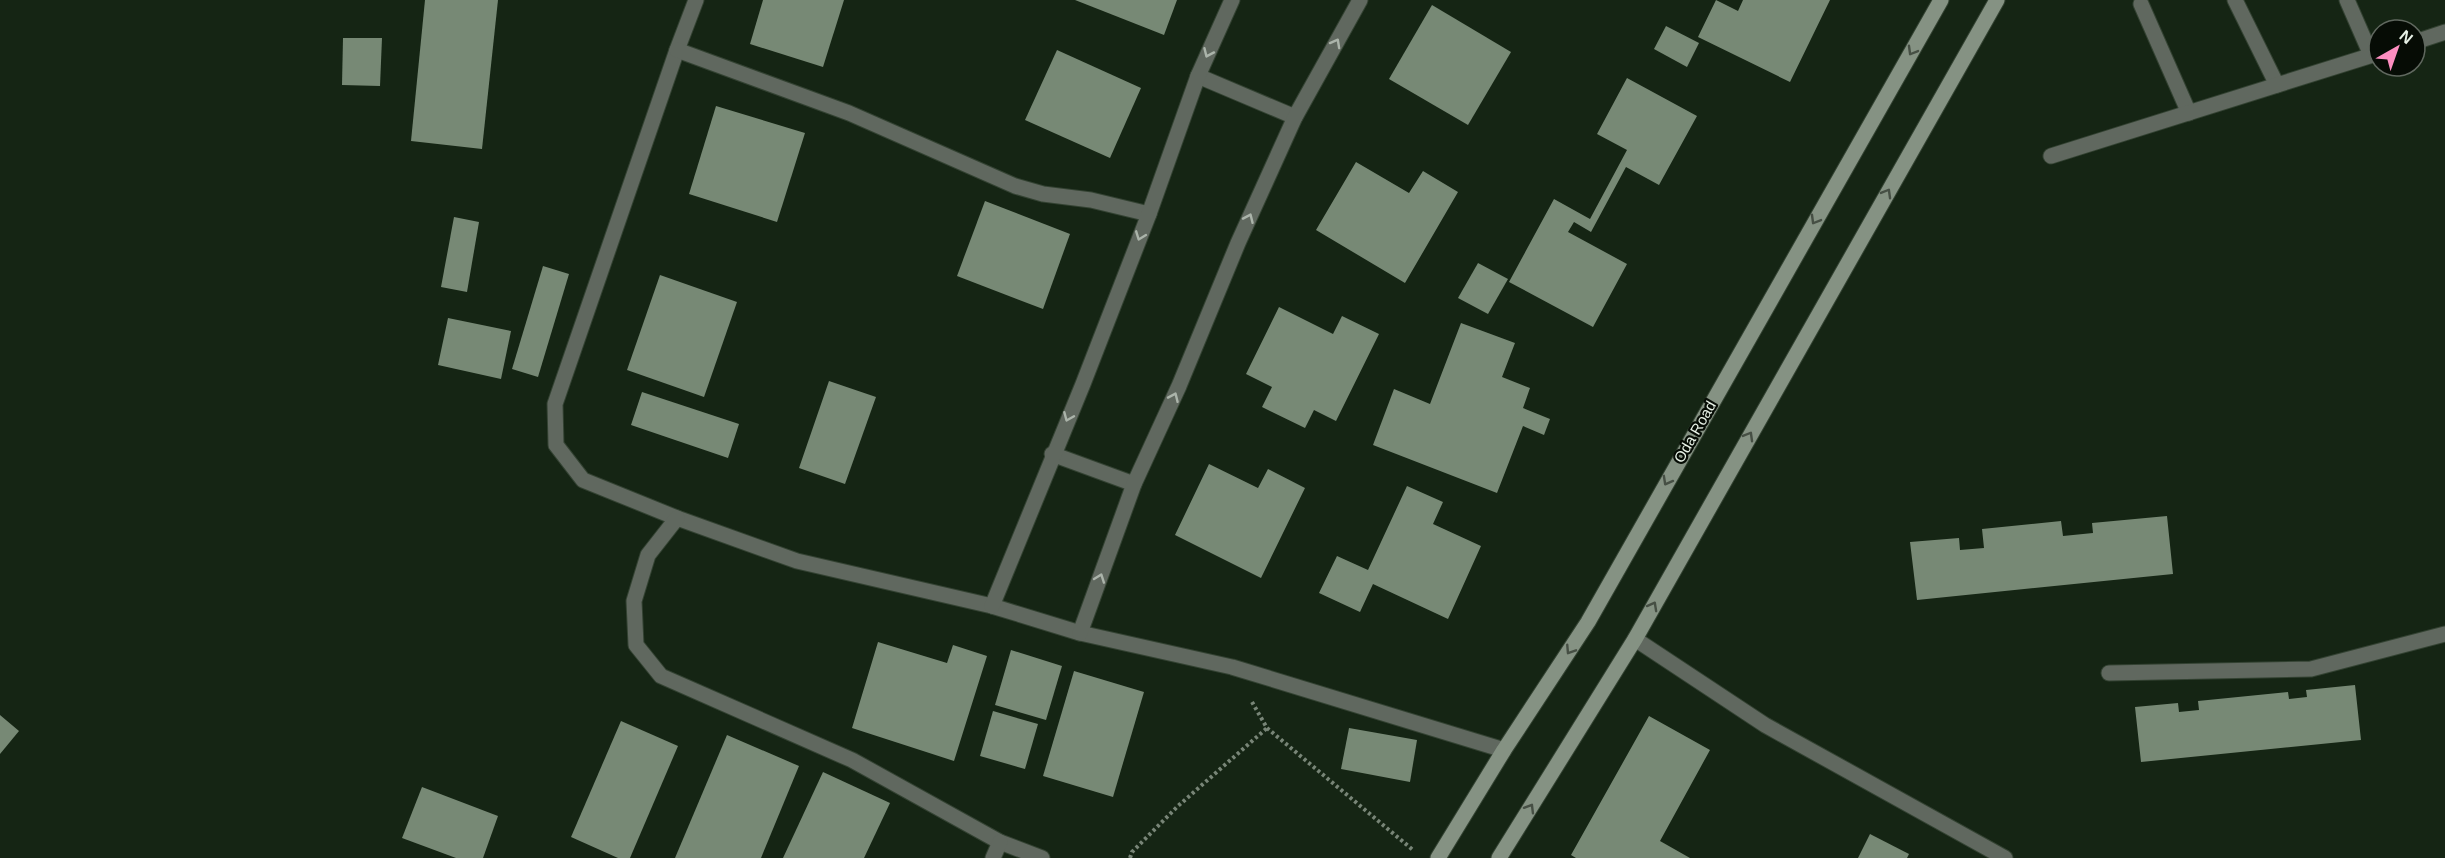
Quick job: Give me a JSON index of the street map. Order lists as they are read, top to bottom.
{
  "streets": {
    "street": ["Oda Road"]
  },
  "north": "top right"
}
